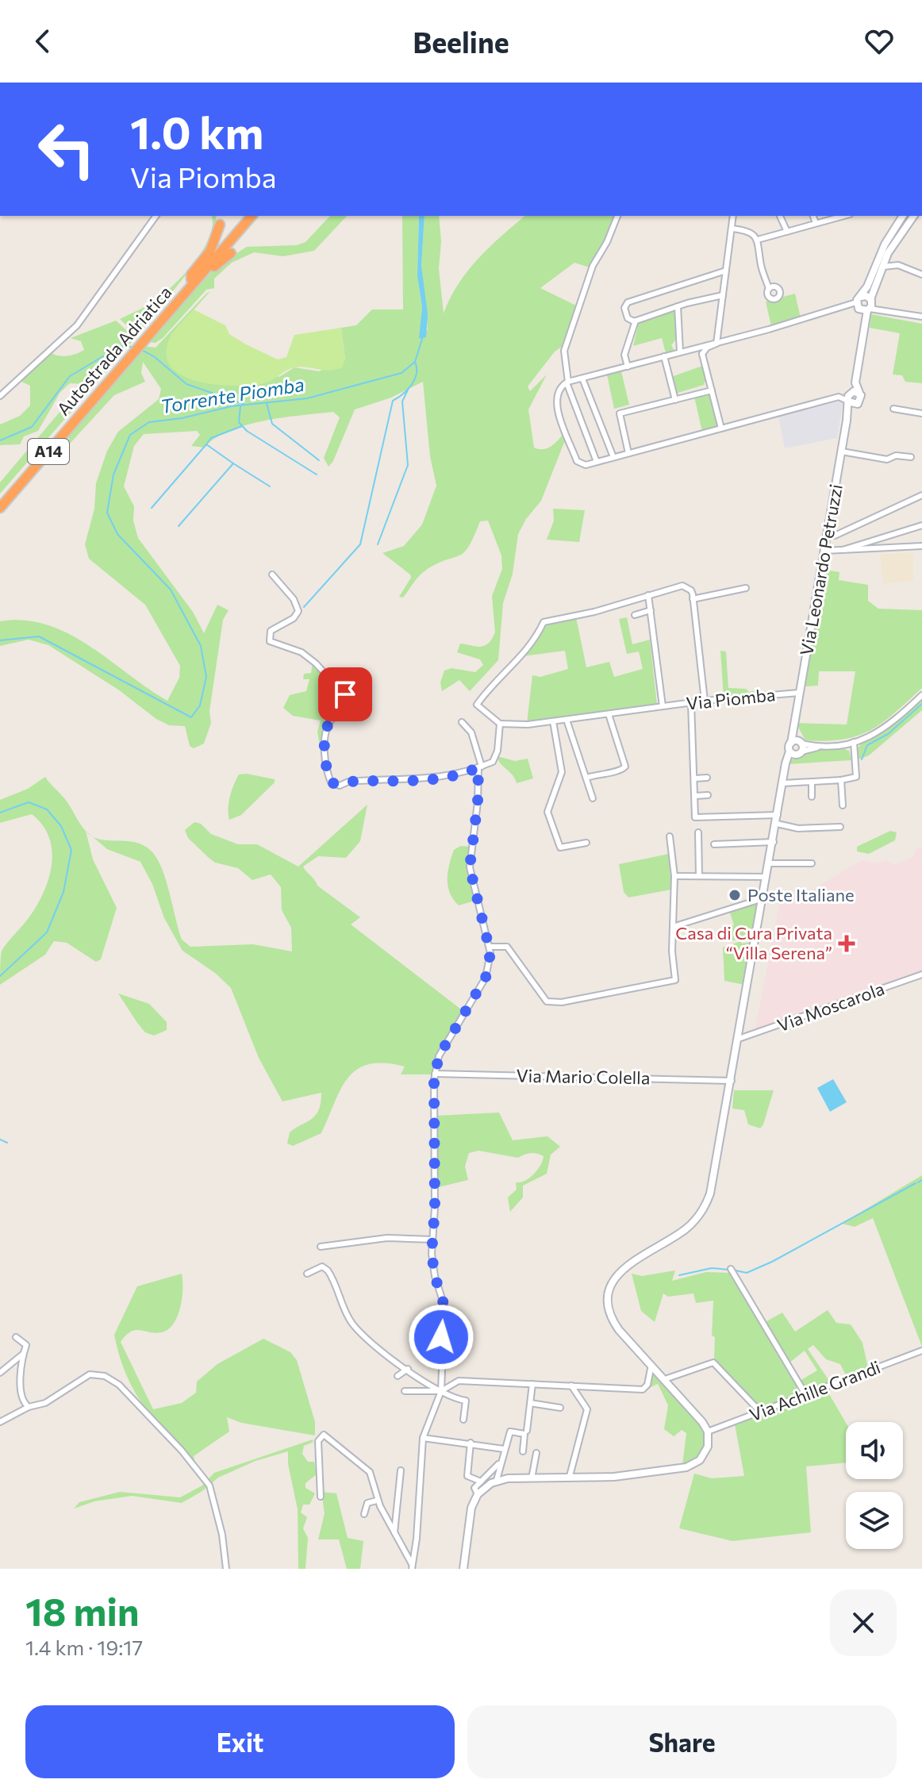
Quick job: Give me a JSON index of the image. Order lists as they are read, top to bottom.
{
  "streets": {
    "highway": ["Autostrada Adriatica", "A14"],
    "main road": ["Via Leonardo Petruzzi"],
    "street": [
      "Via Piomba",
      "Via Moscarola",
      "Via Mario Colella",
      "Via Achille Grandi"
    ]
  },
  "crossings": [
    ["Via Leonardo Petruzzi", "Via Piomba"]
  ],
  "water": ["Torrente Piomba"],
  "places": {
    "other": ["Poste Italiane"],
    "health": ["Casa di Cura Privata “Villa Serena”"]
  },
  "page": {
    "header": "Beeline",
    "turn": ["1.0 km", "Via Piomba"],
    "heading": ["18 min", "1.4 km · 19:17"],
    "buttons": ["Exit", "Share"]
  }
}
